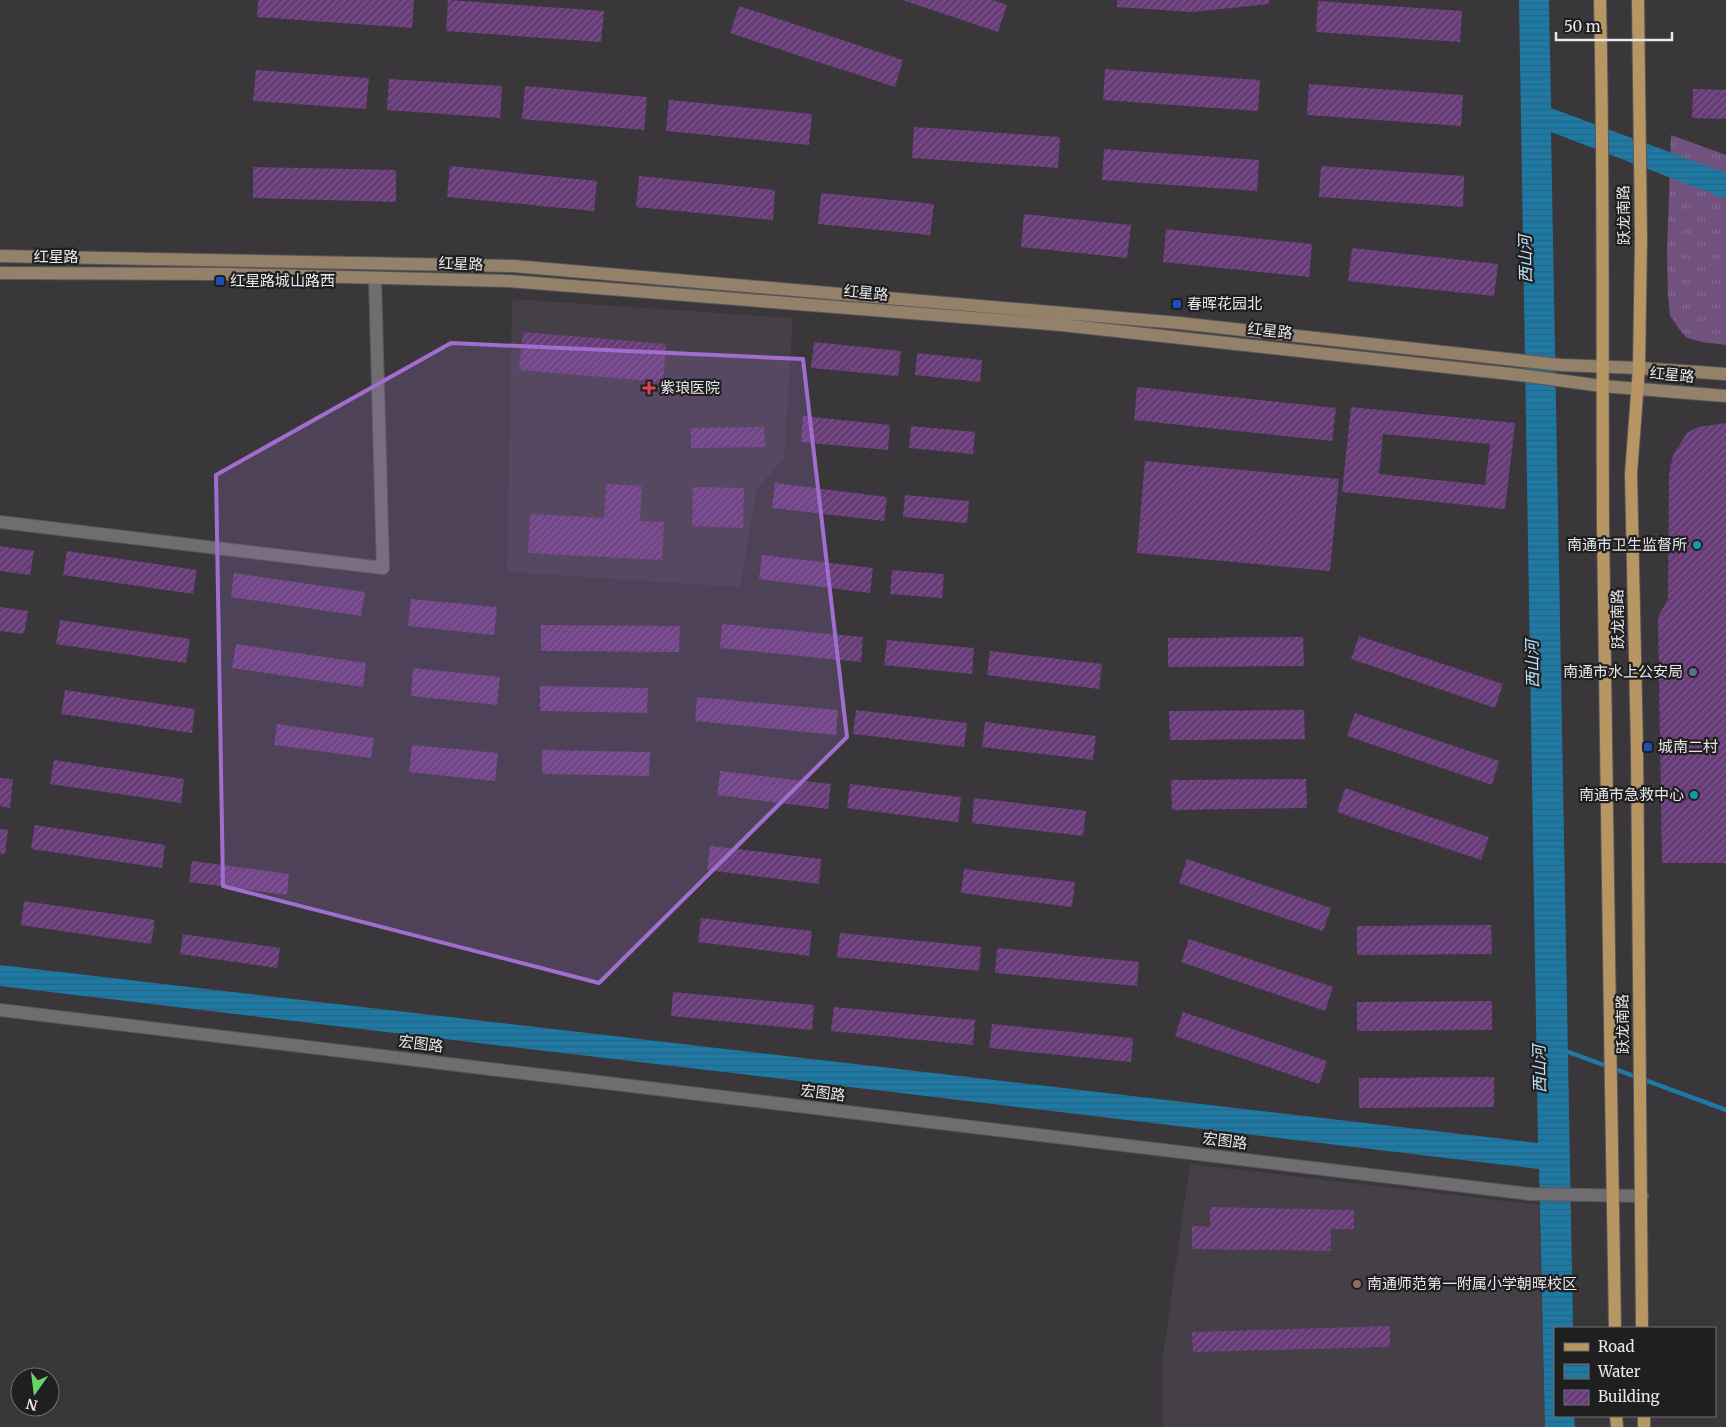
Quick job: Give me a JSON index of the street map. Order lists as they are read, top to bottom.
{
  "streets": {
    "main road": ["跃龙南路", "红星路"],
    "street": ["宏图路"]
  },
  "crossings": [
    ["跃龙南路", "红星路"],
    ["跃龙南路", "宏图路"]
  ],
  "water": ["西山河"],
  "places": {
    "transit": ["红星路城山路西", "春晖花园北", "城南二村"],
    "health": ["紫琅医院"],
    "other": [
      "南通市卫生监督所",
      "南通市水上公安局",
      "南通市急救中心",
      "南通师范第一附属小学朝晖校区"
    ]
  },
  "legend": ["Road", "Water", "Building"],
  "scale_bar": "50 m",
  "north": "bottom"
}
